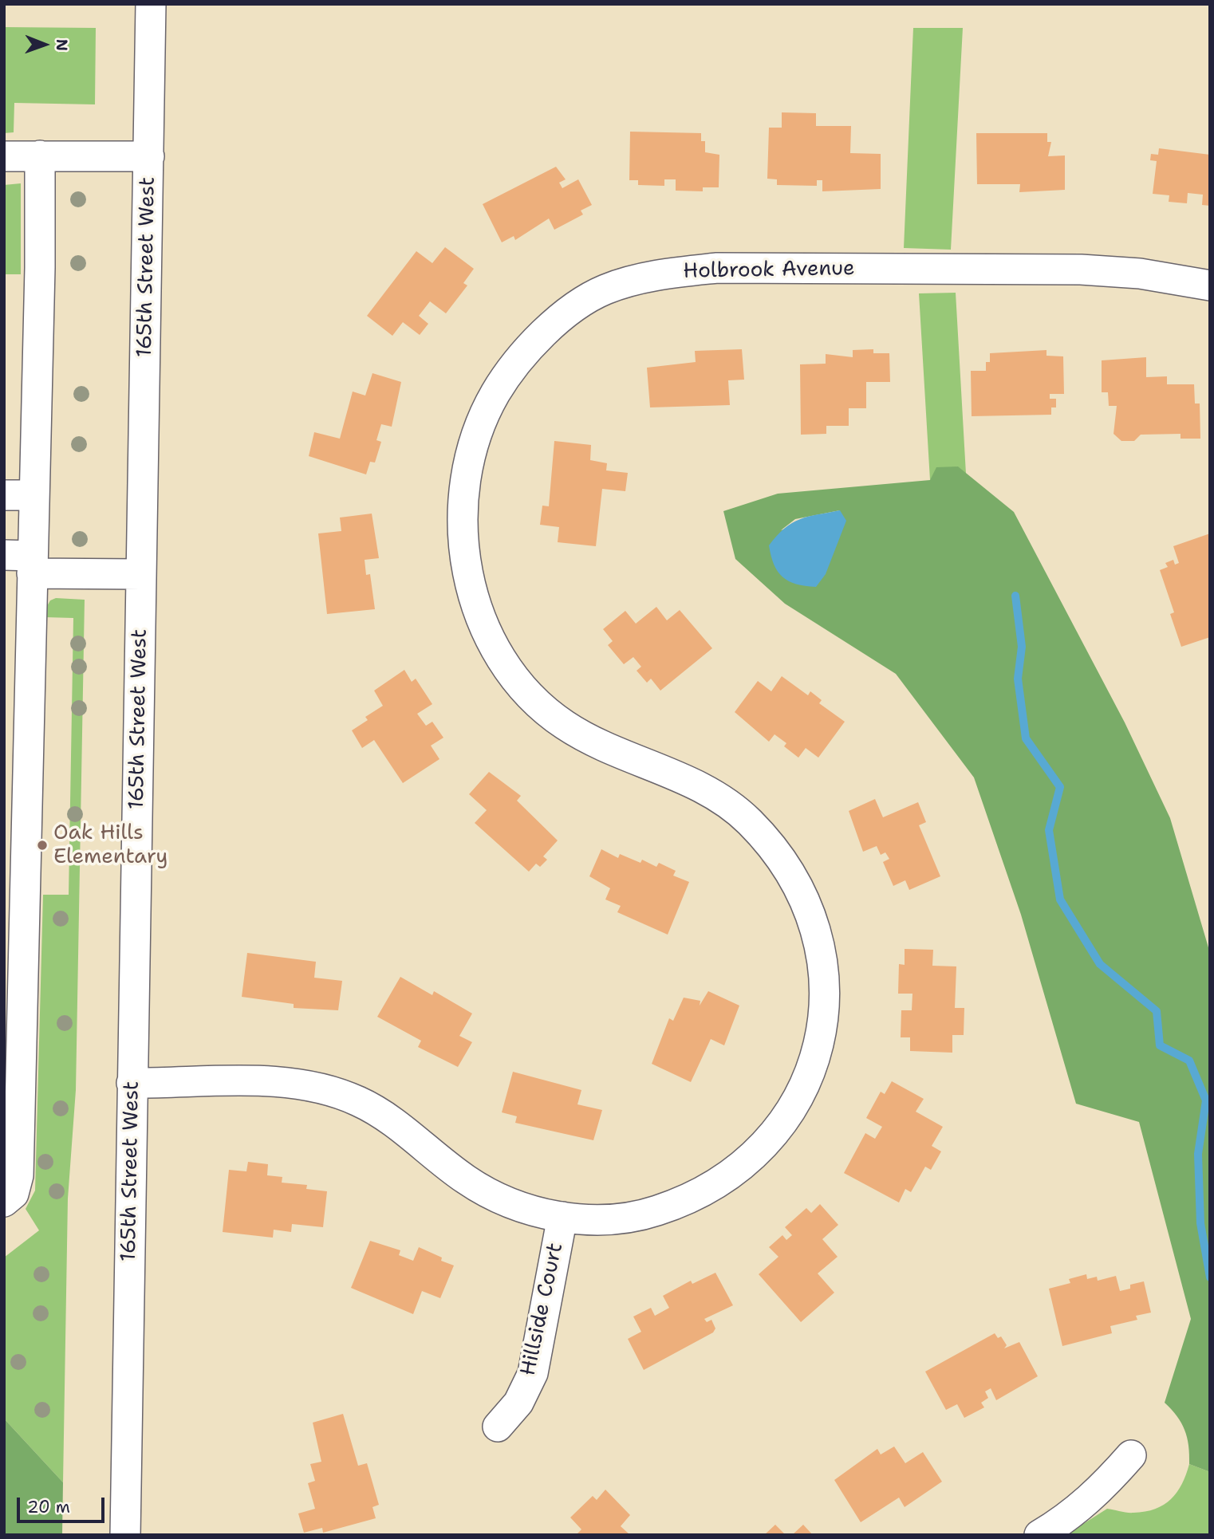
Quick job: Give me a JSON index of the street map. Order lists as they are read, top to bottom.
{
  "streets": {
    "street": ["165th Street West", "Holbrook Avenue", "Hillside Court"]
  },
  "crossings": [
    ["165th Street West", "Holbrook Avenue"],
    ["Holbrook Avenue", "Hillside Court"]
  ],
  "places": ["Oak Hills Elementary"],
  "scale_bar": "20 m",
  "north": "right"
}
